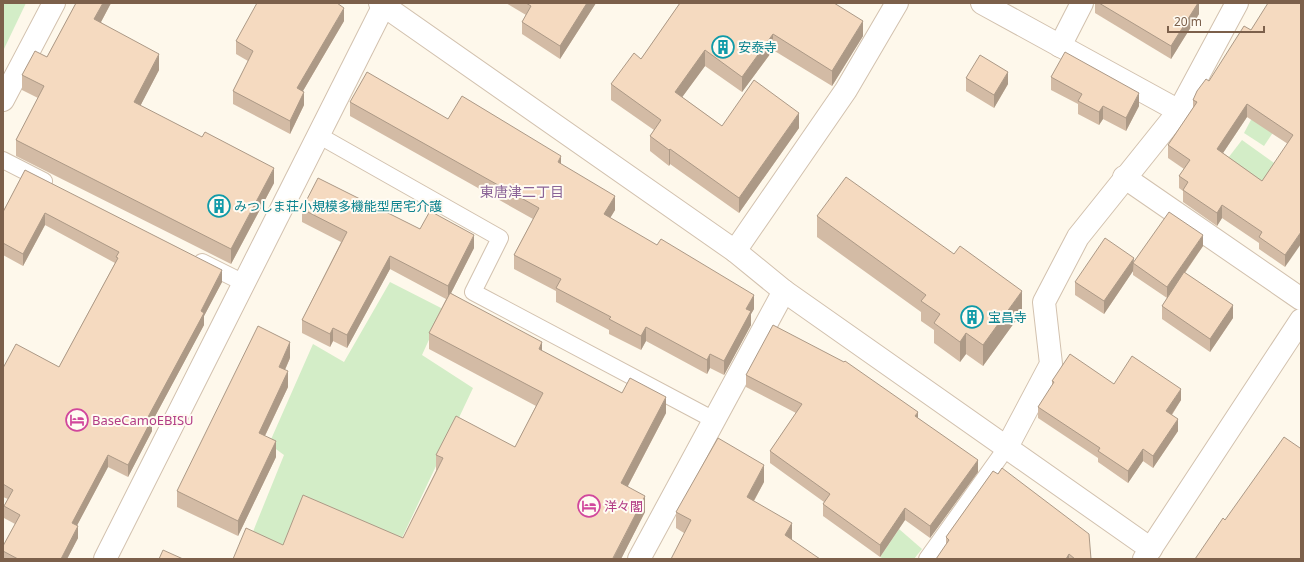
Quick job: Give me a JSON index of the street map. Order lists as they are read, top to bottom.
{
  "districts": ["東唐津二丁目"],
  "places": {
    "building": ["安泰寺", "みつしま荘小規模多機能型居宅介護", "宝昌寺"],
    "hotel": ["BaseCamoEBISU", "洋々閣"]
  },
  "scale_bar": "20 m"
}
